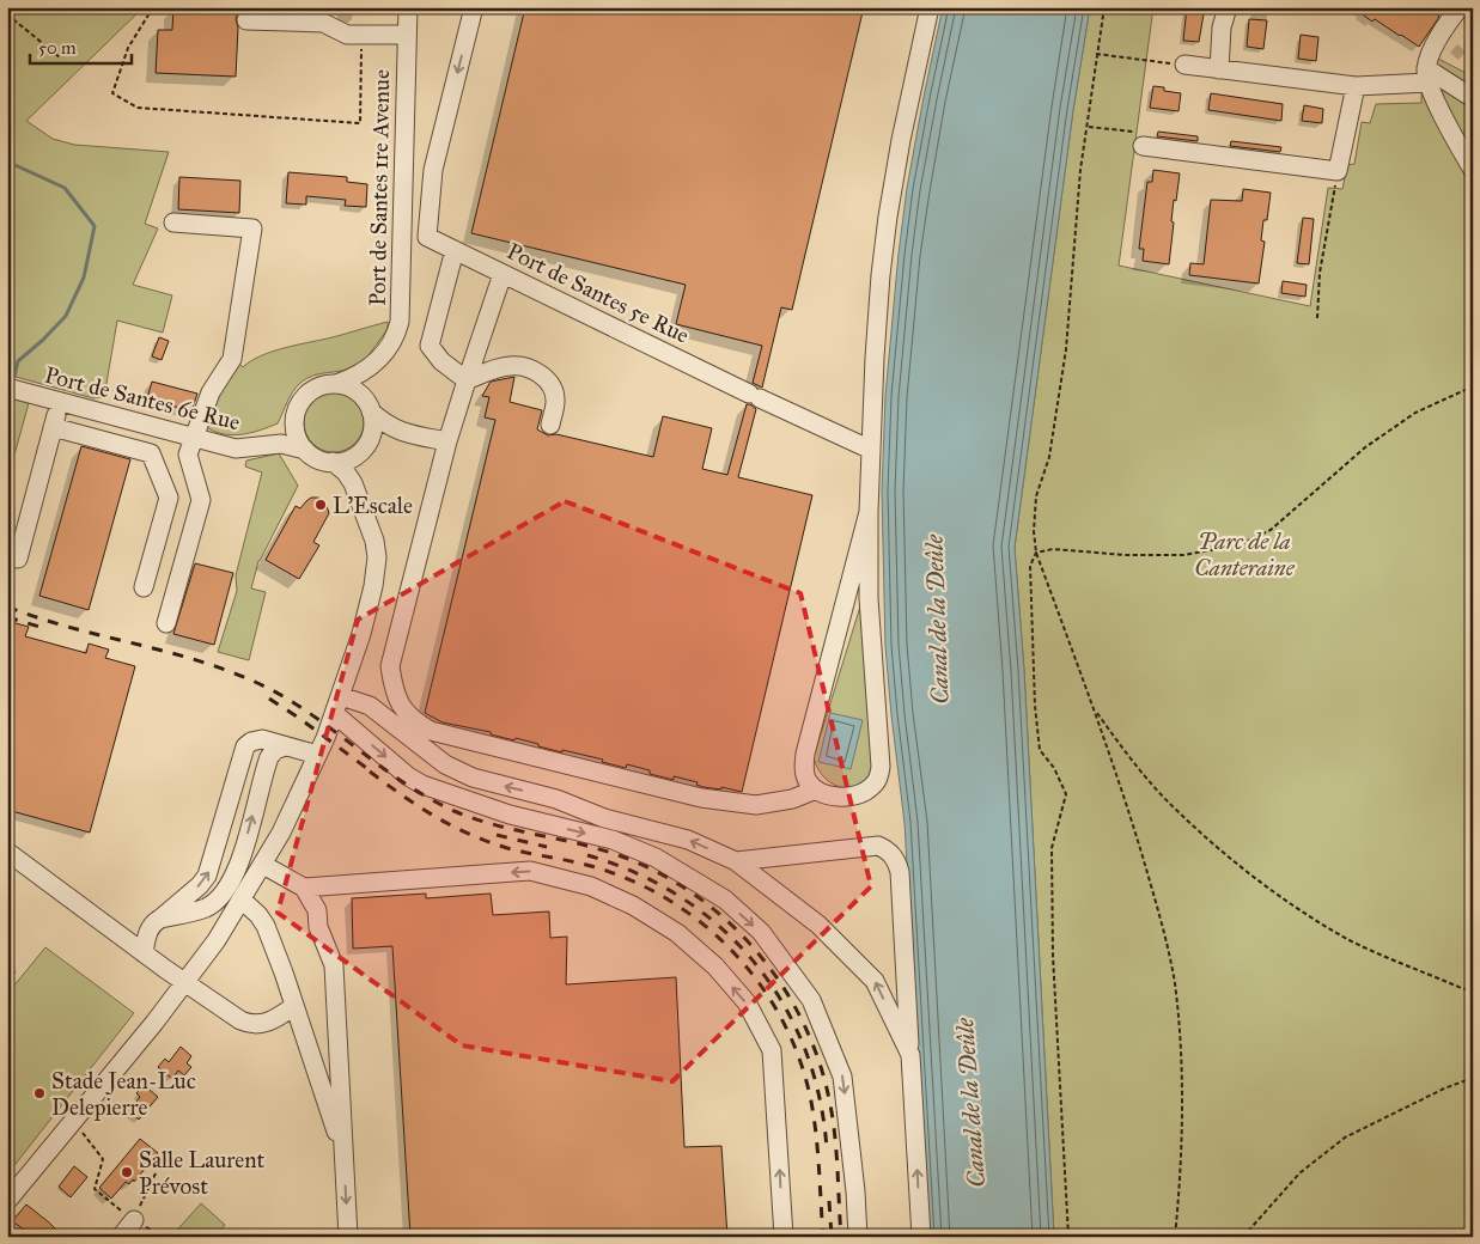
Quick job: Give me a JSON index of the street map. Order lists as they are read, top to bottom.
{
  "streets": {
    "street": ["Port de Santes 1re Avenue", "Port de Santes 5e Rue", "Port de Santes 6e Rue"]
  },
  "crossings": [
    ["Port de Santes 1re Avenue", "Port de Santes 6e Rue"]
  ],
  "water": ["Canal de la Deûle"],
  "parks": ["Parc de la Canteraine"],
  "places": ["L'Escale", "Stade Jean-Luc Delepierre", "Salle Laurent Prévost"],
  "scale_bar": "50 m"
}
